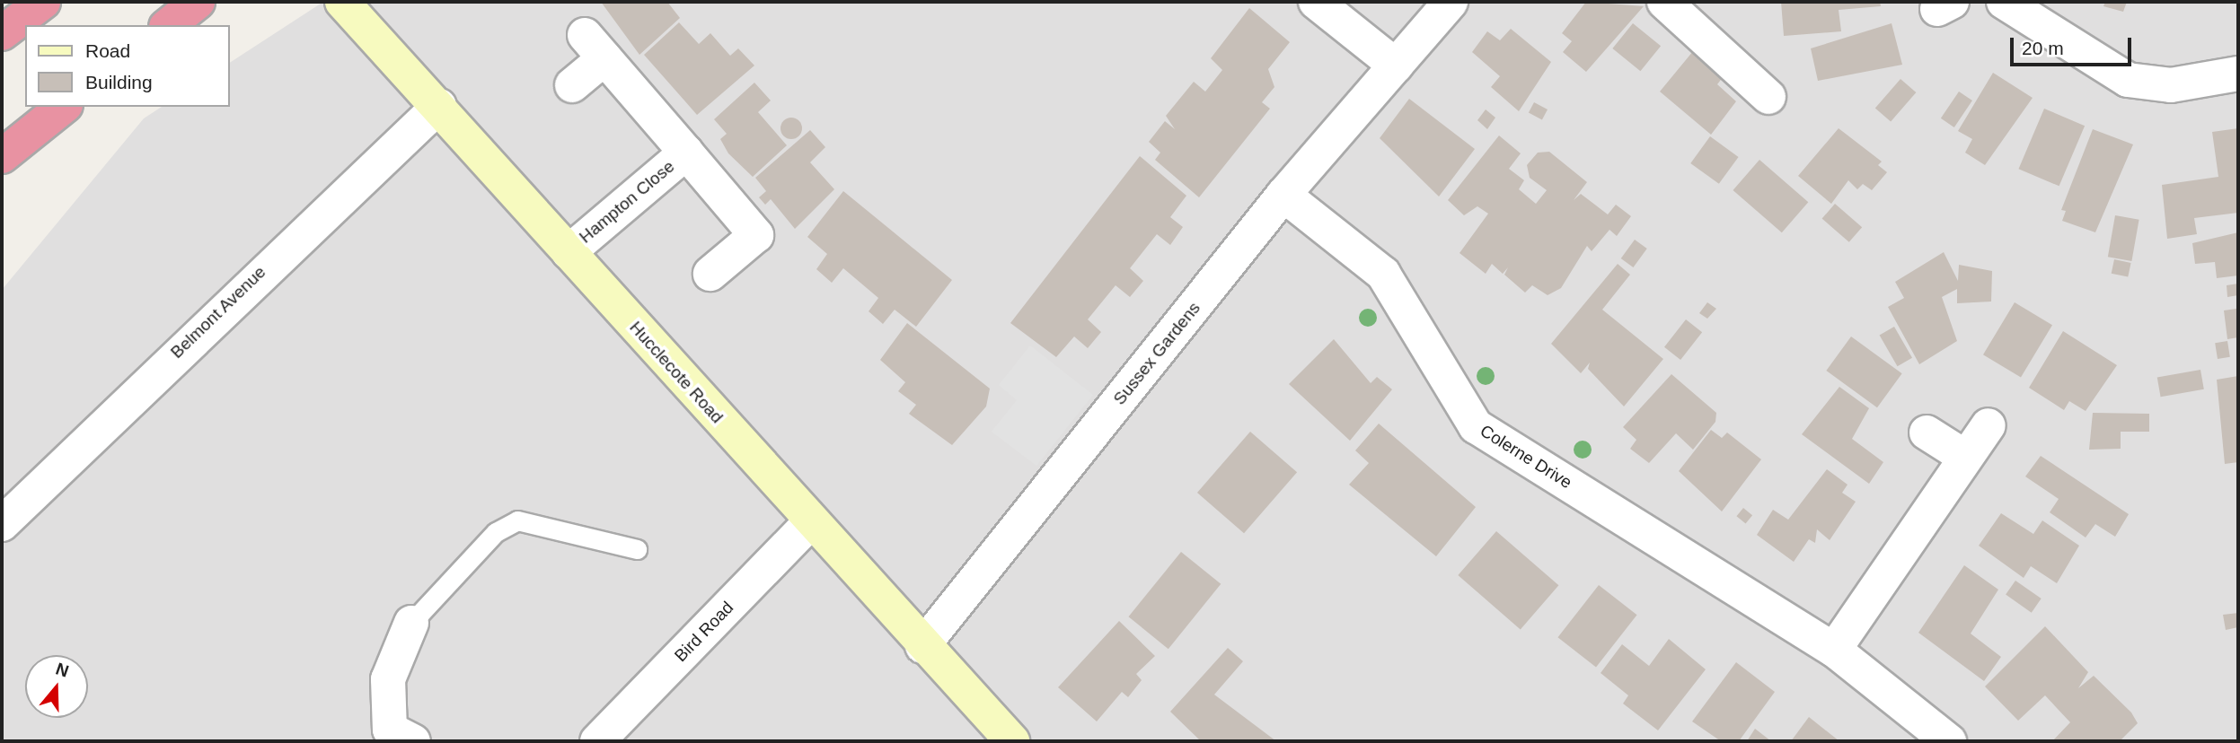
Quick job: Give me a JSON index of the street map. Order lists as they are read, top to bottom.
{
  "streets": {
    "street": [
      "Hampton Close",
      "Belmont Avenue",
      "Sussex Gardens",
      "Hucclecote Road",
      "Colerne Drive",
      "Bird Road"
    ]
  },
  "crossings": [
    ["Hampton Close", "Hucclecote Road"],
    ["Belmont Avenue", "Hucclecote Road"],
    ["Sussex Gardens", "Hucclecote Road"],
    ["Sussex Gardens", "Colerne Drive"],
    ["Hucclecote Road", "Bird Road"]
  ],
  "legend": ["Road", "Building"],
  "scale_bar": "20 m",
  "north": "top"
}
